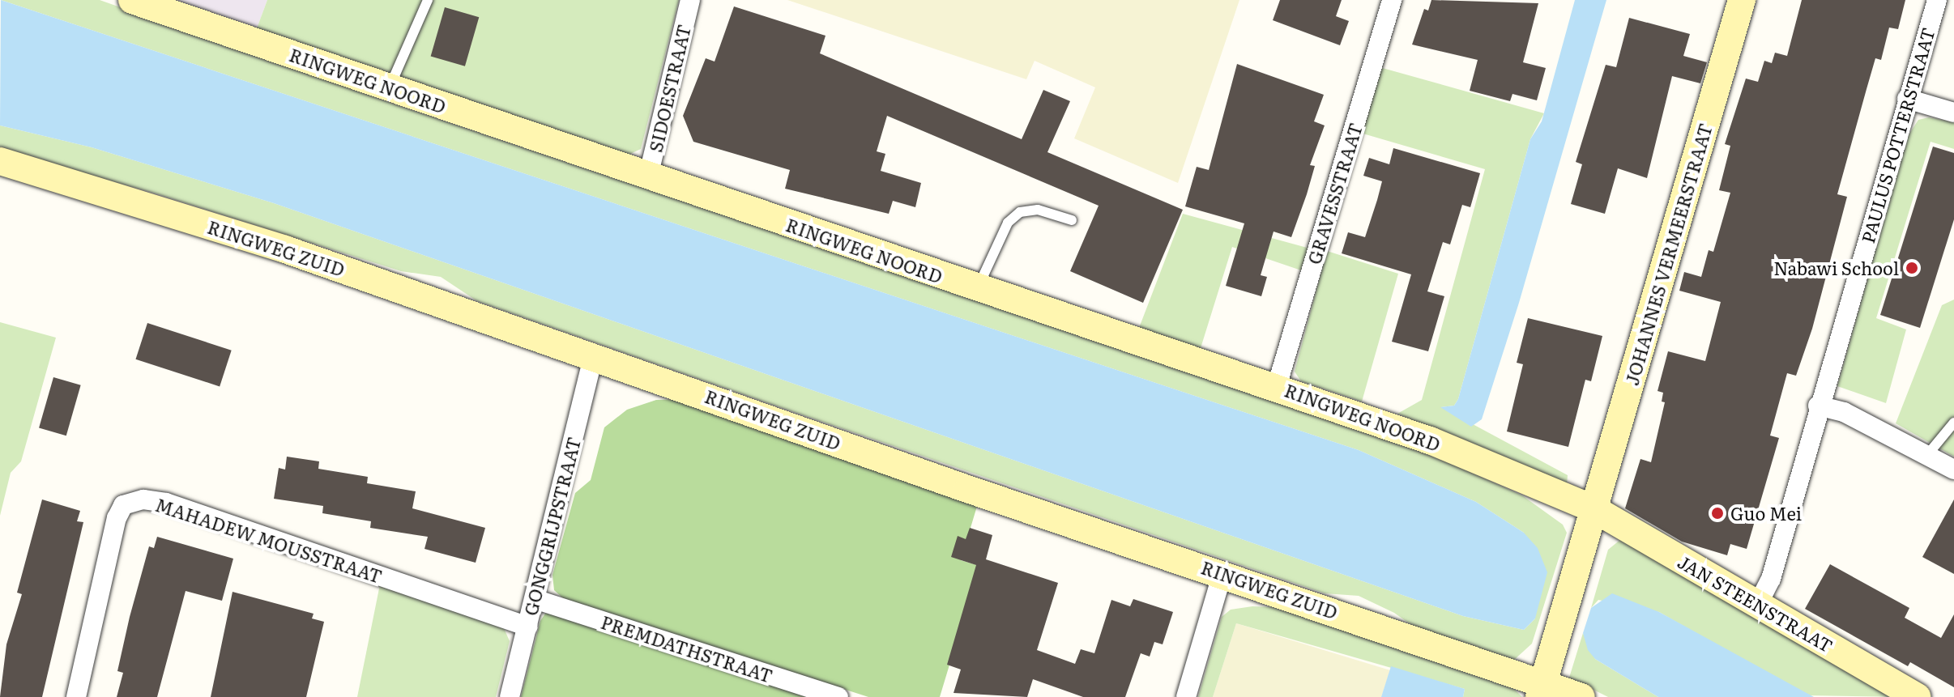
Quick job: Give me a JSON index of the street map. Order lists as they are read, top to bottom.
{
  "streets": {
    "street": [
      "RINGWEG NOORD",
      "SIDOESTRAAT",
      "PAULUS POTTERSTRAAT",
      "GRAVESSTRAAT",
      "RINGWEG ZUID",
      "JOHANNES VERMEERSTRAAT",
      "GONGGRIJPSTRAAT",
      "MAHADEW MOUSSTRAAT",
      "JAN STEENSTRAAT",
      "PREMDATHSTRAAT"
    ]
  },
  "crossings": [
    ["RINGWEG NOORD", "SIDOESTRAAT"],
    ["RINGWEG NOORD", "GRAVESSTRAAT"],
    ["RINGWEG NOORD", "JOHANNES VERMEERSTRAAT"],
    ["RINGWEG NOORD", "JAN STEENSTRAAT"],
    ["PAULUS POTTERSTRAAT", "JAN STEENSTRAAT"],
    ["RINGWEG ZUID", "JOHANNES VERMEERSTRAAT"],
    ["RINGWEG ZUID", "GONGGRIJPSTRAAT"],
    ["JOHANNES VERMEERSTRAAT", "JAN STEENSTRAAT"],
    ["GONGGRIJPSTRAAT", "MAHADEW MOUSSTRAAT"],
    ["GONGGRIJPSTRAAT", "PREMDATHSTRAAT"]
  ],
  "places": ["Nabawi School", "Guo Mei"]
}
